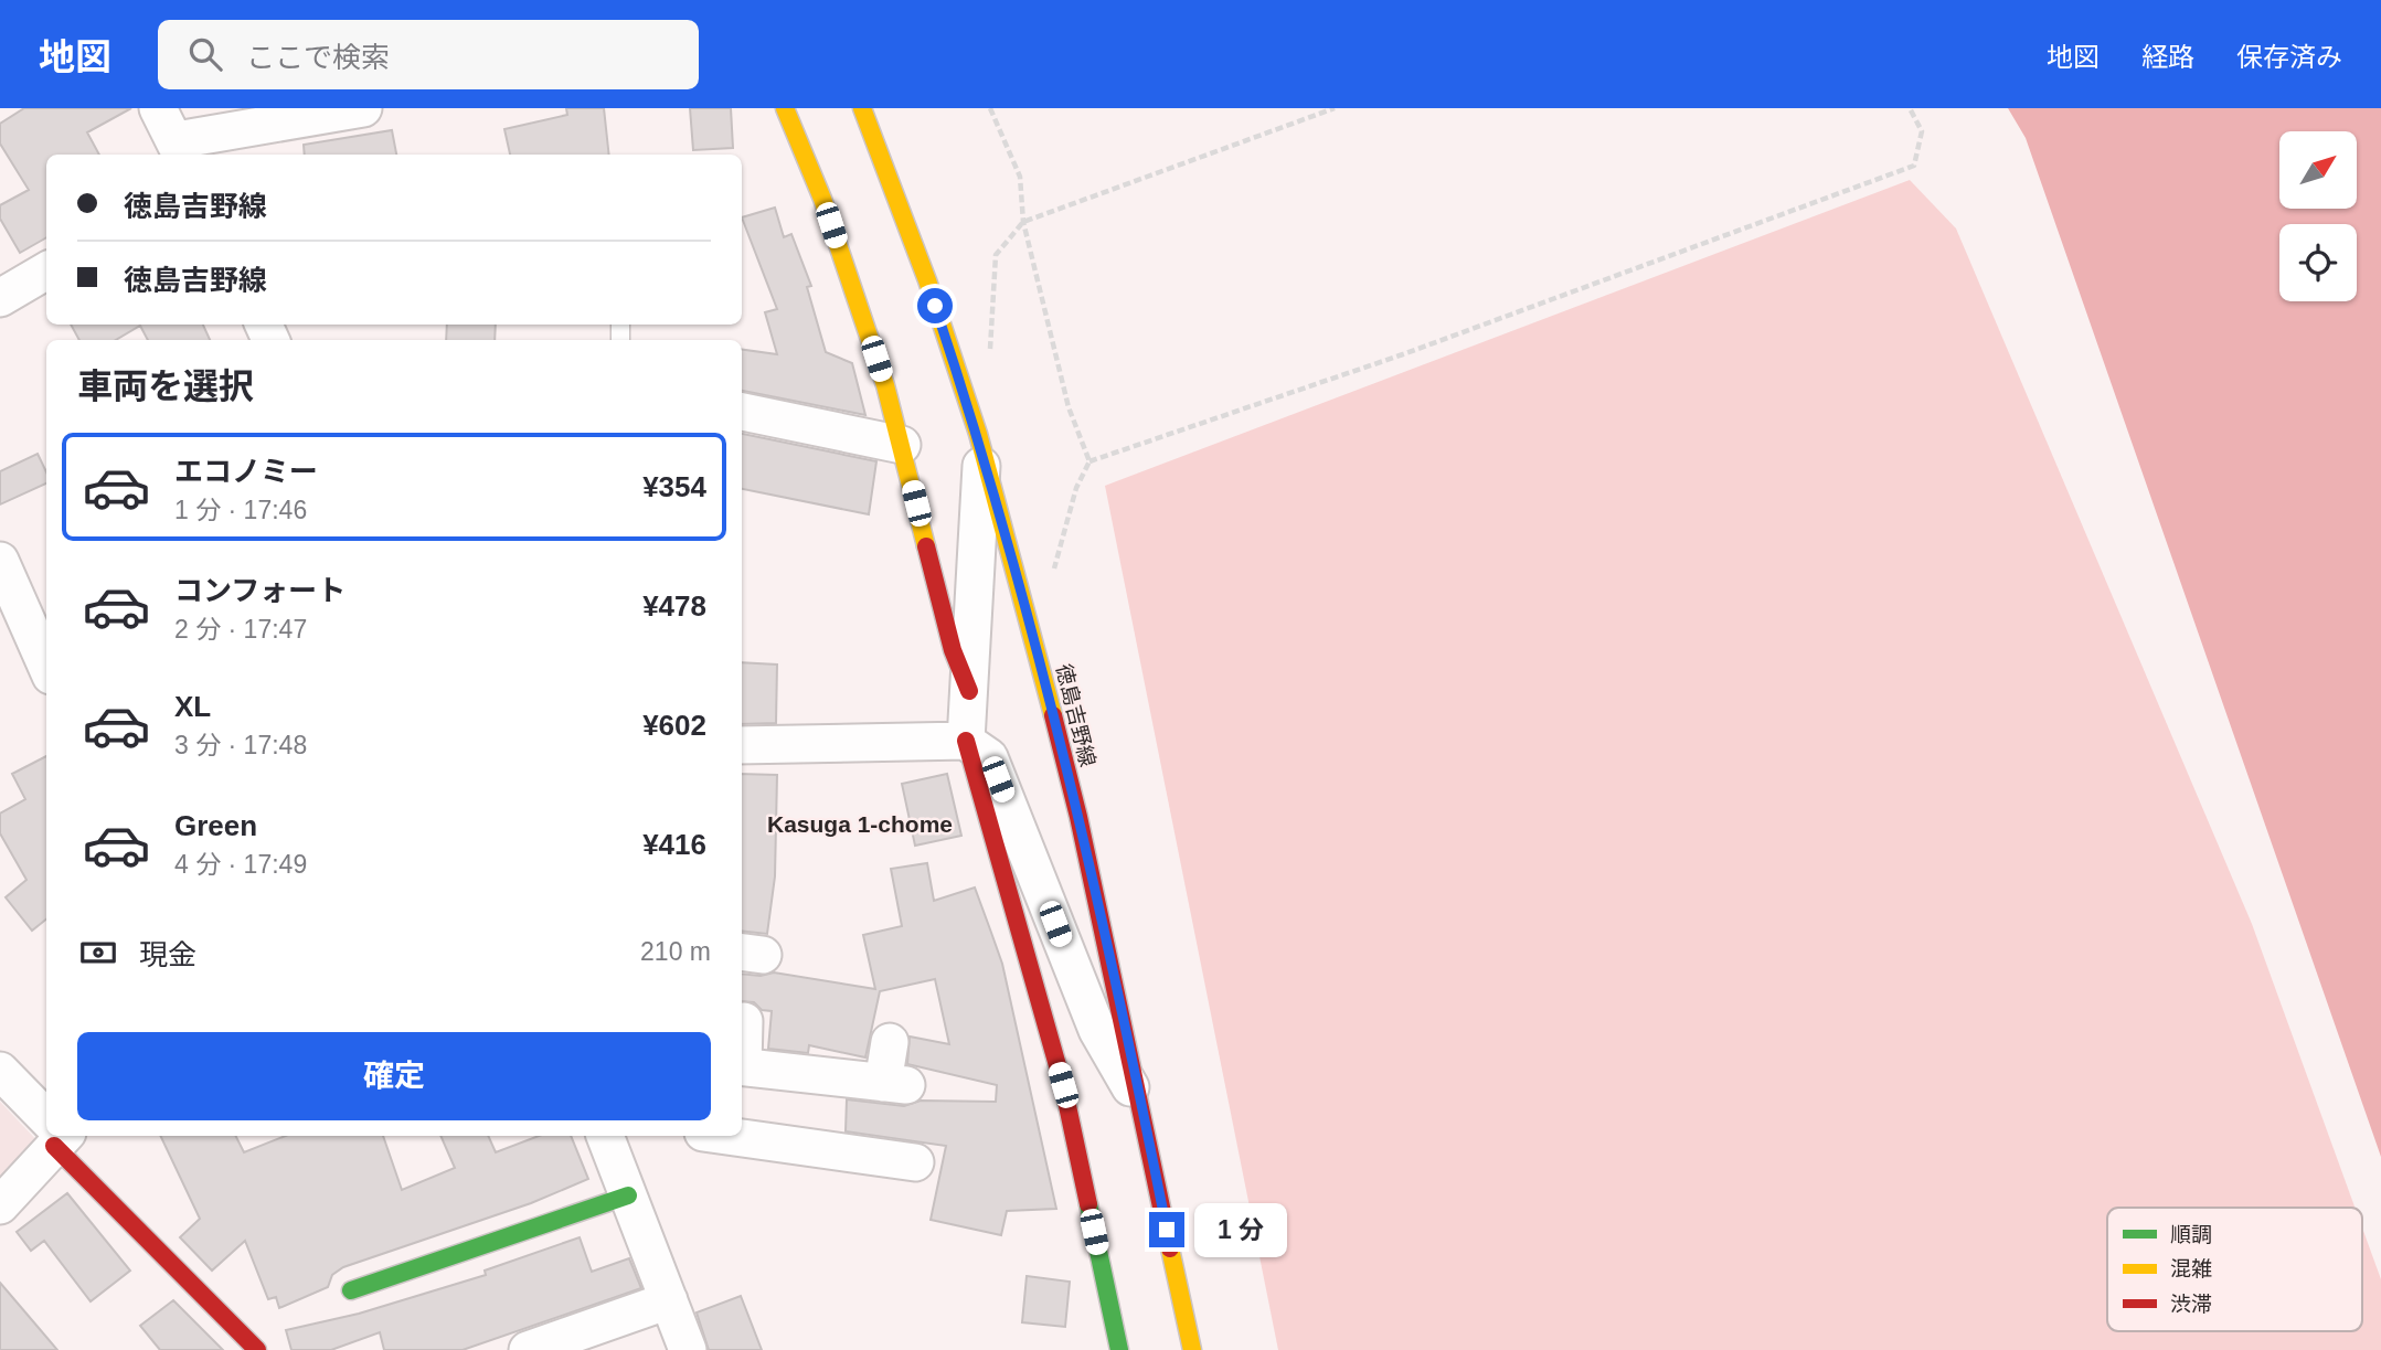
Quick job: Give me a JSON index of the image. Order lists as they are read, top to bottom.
{
  "streets": {
    "street": ["徳島吉野線"]
  },
  "districts": ["Kasuga 1-chome"],
  "legend": ["順調", "混雑", "渋滞"],
  "north": "top right",
  "page": {
    "header": "地図",
    "search": "ここで検索",
    "nav": ["地図", "経路", "保存済み"],
    "banner": ["徳島吉野線", "徳島吉野線"],
    "heading": "車両を選択",
    "list": [
      {
        "name": "エコノミー",
        "note": "1 分 · 17:46",
        "value": "¥354"
      },
      {
        "name": "コンフォート",
        "note": "2 分 · 17:47",
        "value": "¥478"
      },
      {
        "name": "XL",
        "note": "3 分 · 17:48",
        "value": "¥602"
      },
      {
        "name": "Green",
        "note": "4 分 · 17:49",
        "value": "¥416"
      }
    ],
    "pay": ["現金", "210 m"],
    "buttons": "確定",
    "bubble": "1 分"
  }
}
